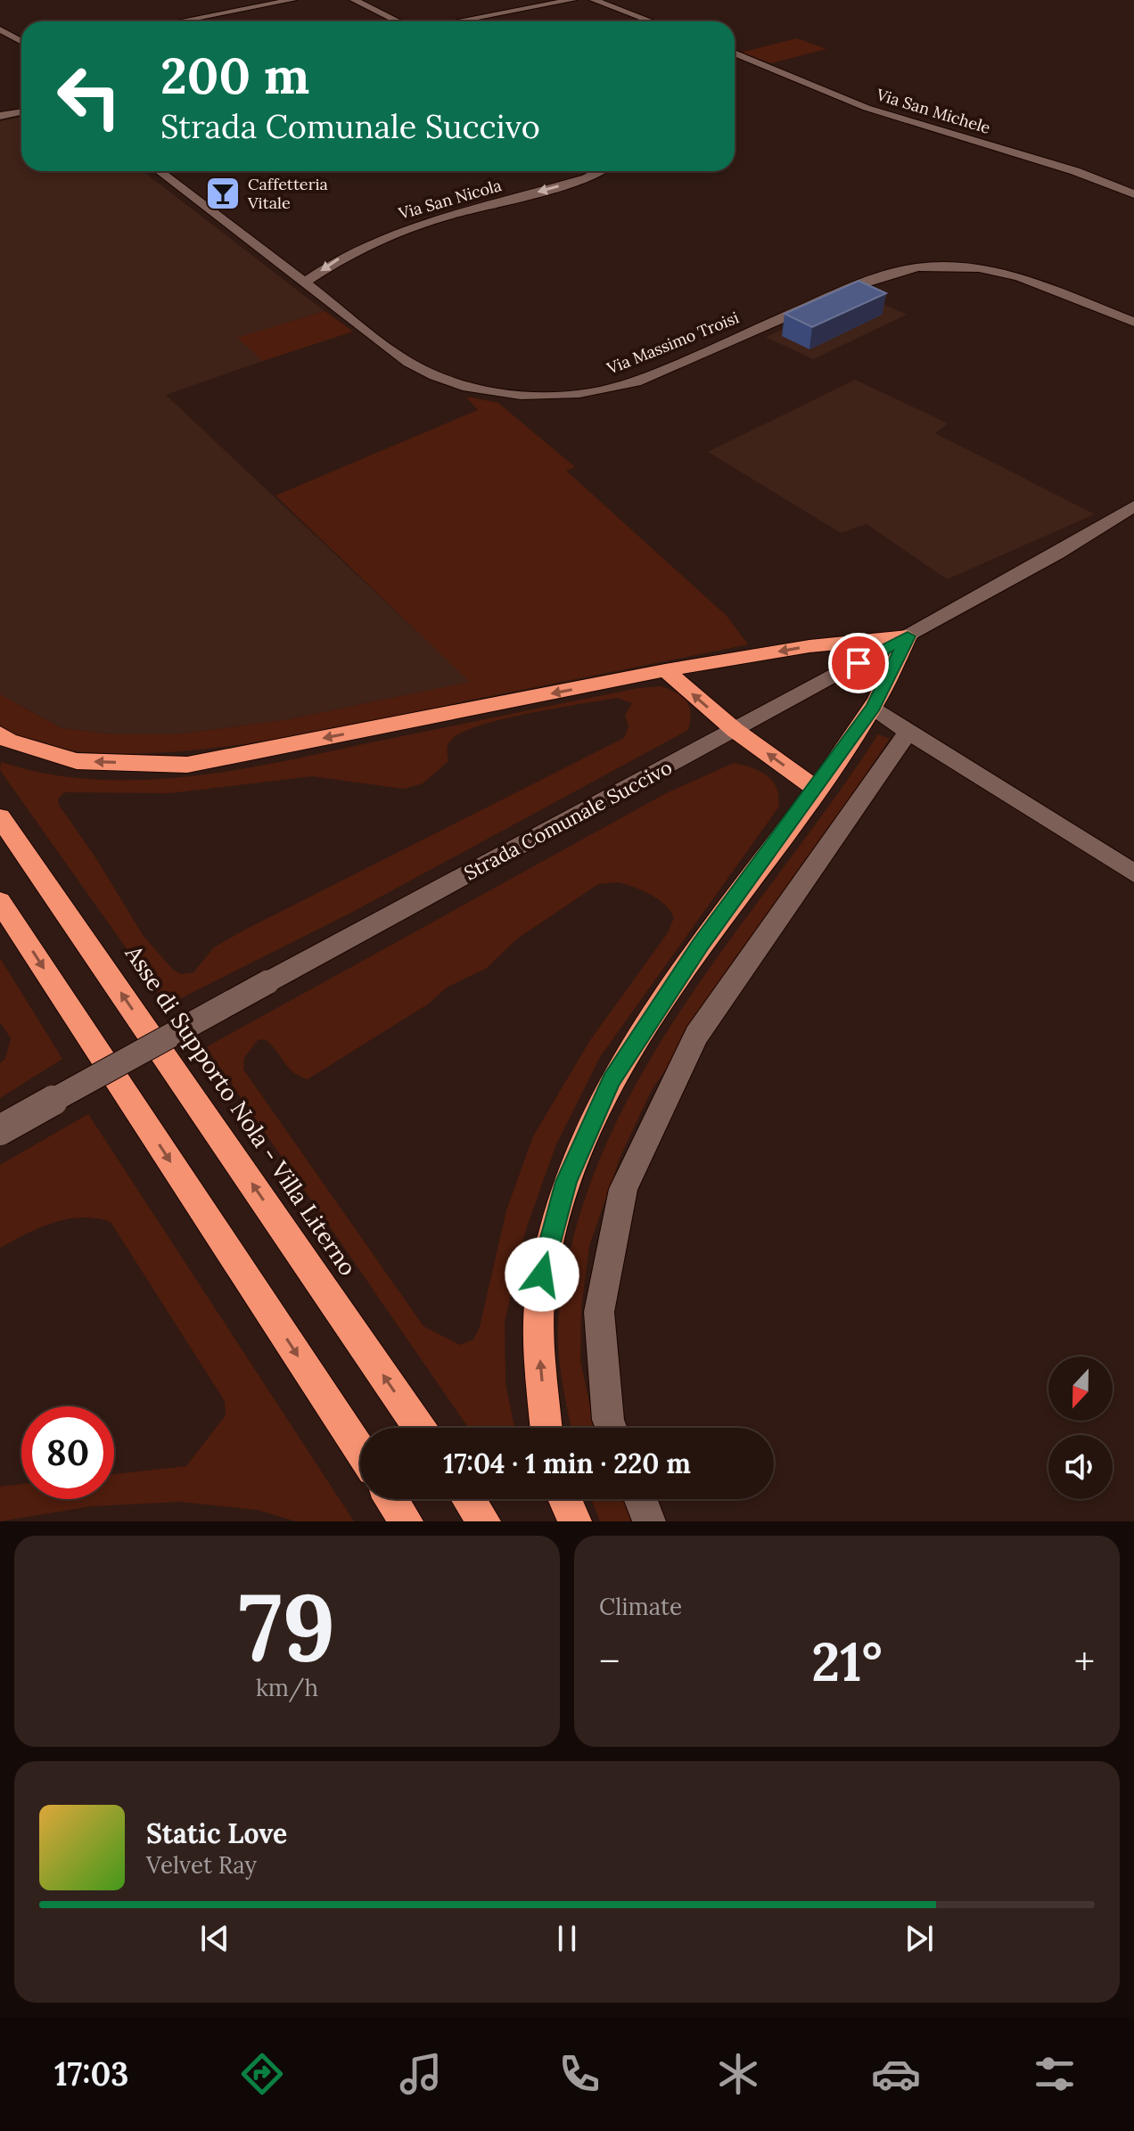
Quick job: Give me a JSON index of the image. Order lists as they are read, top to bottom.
{
  "streets": {
    "highway": ["Asse di Supporto Nola - Villa Literno"],
    "street": [
      "Via San Michele",
      "Via San Nicola",
      "Via Massimo Troisi",
      "Strada Comunale Succivo"
    ]
  },
  "crossings": [
    ["Via San Nicola", "Via Massimo Troisi"]
  ],
  "one_way": ["Via San Nicola"],
  "places": {
    "bar": ["Caffetteria Vitale"]
  },
  "north": "bottom",
  "page": {
    "turn": ["200 m", "Strada Comunale Succivo"],
    "limit": "80",
    "trip": "17:04 · 1 min · 220 m",
    "tile": [
      ["79", "km/h"],
      "Climate"
    ],
    "heat": ["−", "21°", "+"],
    "song": ["Static Love", "Velvet Ray"],
    "tabs": "17:03"
  }
}
